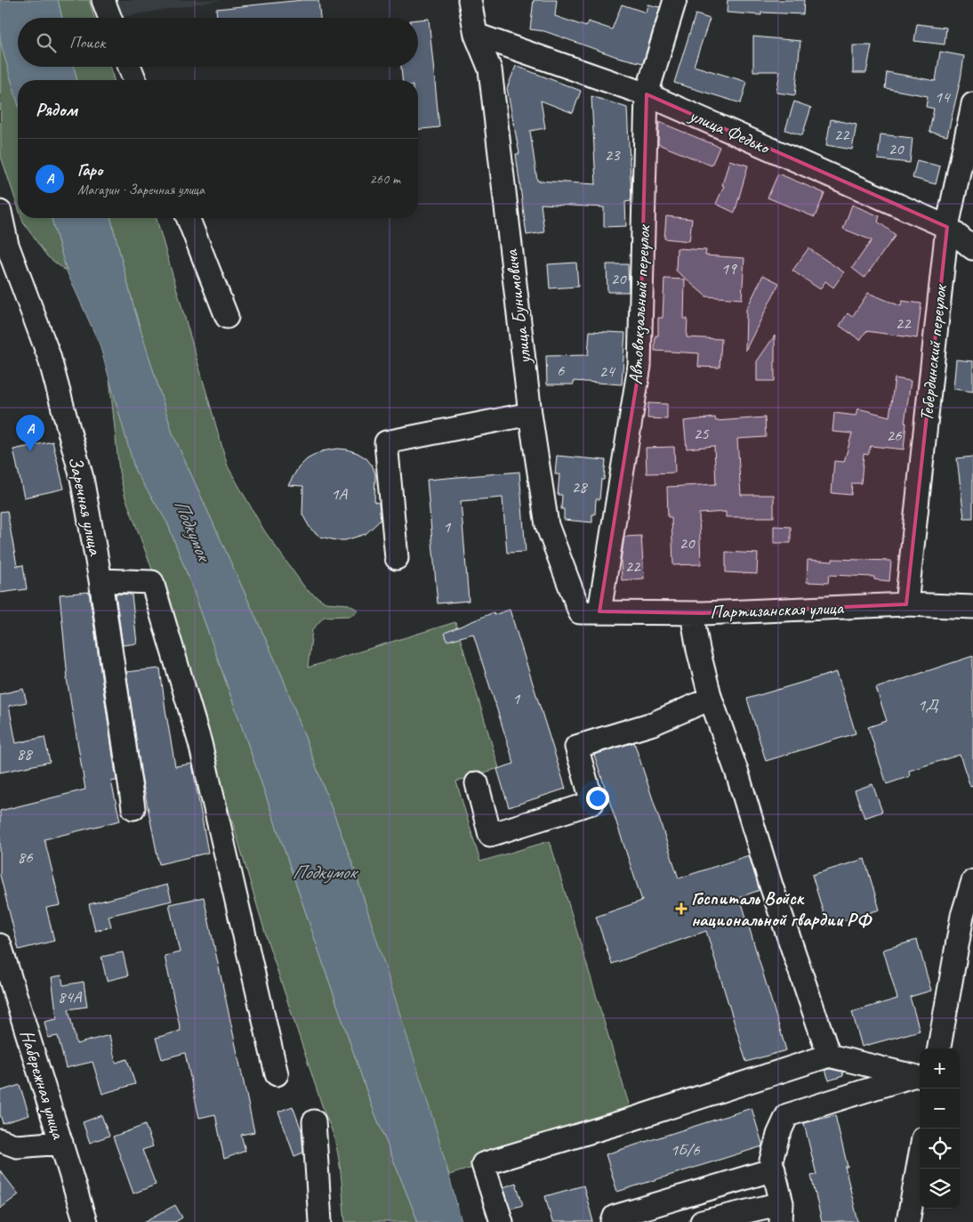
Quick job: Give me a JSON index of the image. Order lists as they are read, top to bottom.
{
  "streets": {
    "street": [
      "улица Федько",
      "Автовокзальный переулок",
      "улица Бунимовича",
      "Тебердинский переулок",
      "Заречная улица",
      "Партизанская улица",
      "Набережная улица"
    ]
  },
  "crossings": [
    ["улица Федько", "Автовокзальный переулок"],
    ["улица Федько", "улица Бунимовича"],
    ["улица Федько", "Тебердинский переулок"],
    ["Автовокзальный переулок", "улица Бунимовича"],
    ["Автовокзальный переулок", "Партизанская улица"],
    ["улица Бунимовича", "Партизанская улица"],
    ["Тебердинский переулок", "Партизанская улица"]
  ],
  "water": ["Подкумок"],
  "places": {
    "health": ["Госпиталь Войск национальной гвардии РФ"]
  },
  "house_numbers": [
    "14",
    "22",
    "20",
    "23",
    "19",
    "20",
    "22",
    "6",
    "24",
    "25",
    "26",
    "28",
    "1А",
    "1",
    "20",
    "22",
    "1",
    "1Д",
    "88",
    "86",
    "84А",
    "1Б/6"
  ],
  "page": {
    "search": "Поиск",
    "heading": "Рядом",
    "list": [
      {
        "mark": "A",
        "name": "Гаро",
        "note": "Магазин · Заречная улица",
        "value": "260 m"
      }
    ],
    "pins": "A",
    "map_buttons": ["+", "−"]
  }
}
